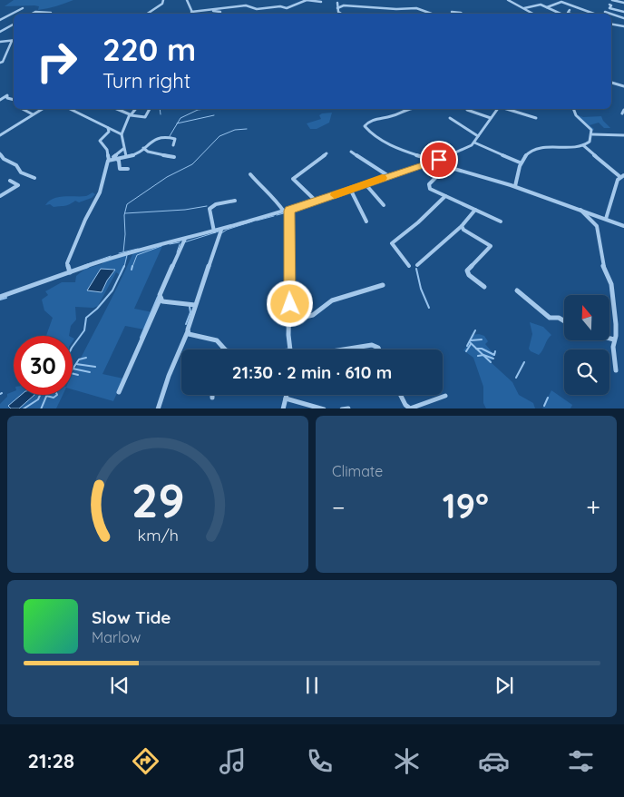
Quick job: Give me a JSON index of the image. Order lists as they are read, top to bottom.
{
  "north": "top",
  "page": {
    "turn": ["220 m", "Turn right"],
    "limit": "30",
    "trip": "21:30 · 2 min · 610 m",
    "tile": "Climate",
    "heat": ["−", "19°", "+"],
    "song": ["Slow Tide", "Marlow"],
    "tabs": "21:28",
    "gauge": ["29", "km/h"]
  }
}
